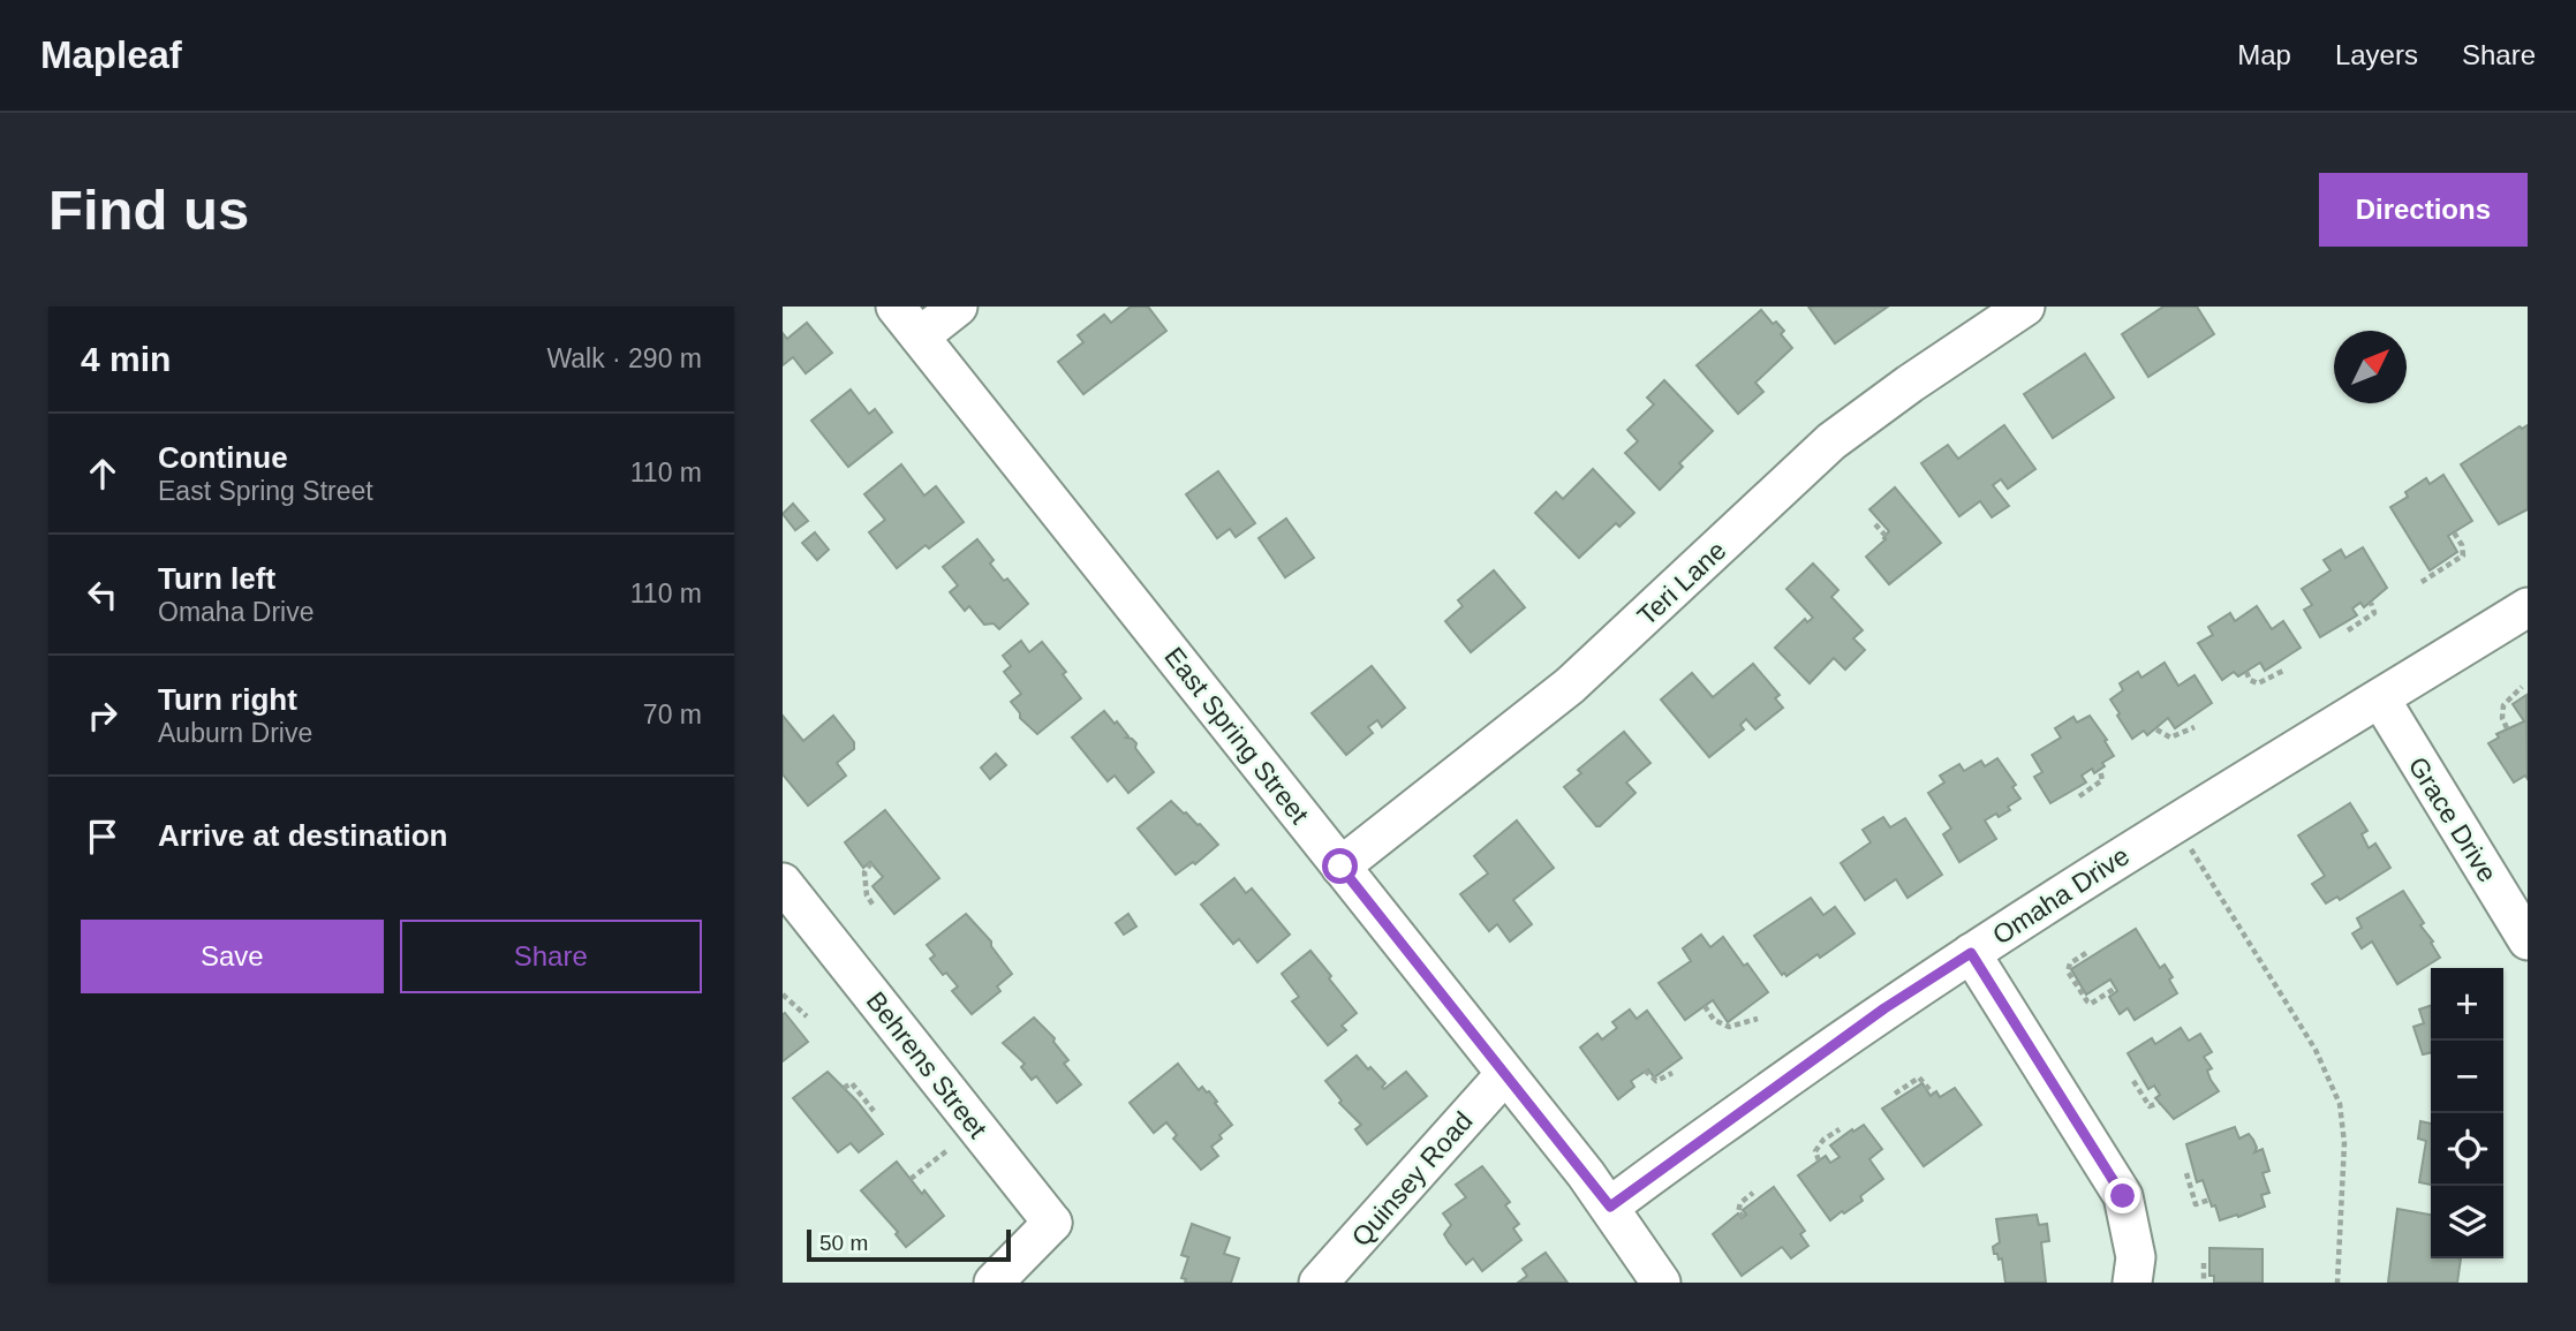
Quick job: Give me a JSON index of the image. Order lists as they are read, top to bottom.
{
  "streets": {
    "street": [
      "Teri Lane",
      "East Spring Street",
      "Grace Drive",
      "Omaha Drive",
      "Behrens Street",
      "Quinsey Road"
    ]
  },
  "crossings": [
    ["Teri Lane", "East Spring Street"],
    ["East Spring Street", "Omaha Drive"],
    ["East Spring Street", "Quinsey Road"],
    ["Grace Drive", "Omaha Drive"]
  ],
  "scale_bar": "50 m",
  "north": "top right",
  "page": {
    "header": "Mapleaf",
    "nav": ["Map", "Layers", "Share"],
    "buttons": [
      "Directions",
      ["Save", "Share"]
    ],
    "title": "Find us",
    "heading": ["4 min", "Walk · 290 m"],
    "list": [
      ["Continue", "East Spring Street", "110 m"],
      ["Turn left", "Omaha Drive", "110 m"],
      ["Turn right", "Auburn Drive", "70 m"],
      "Arrive at destination"
    ],
    "map_buttons": ["+", "−"],
    "scale": "50 m"
  }
}
